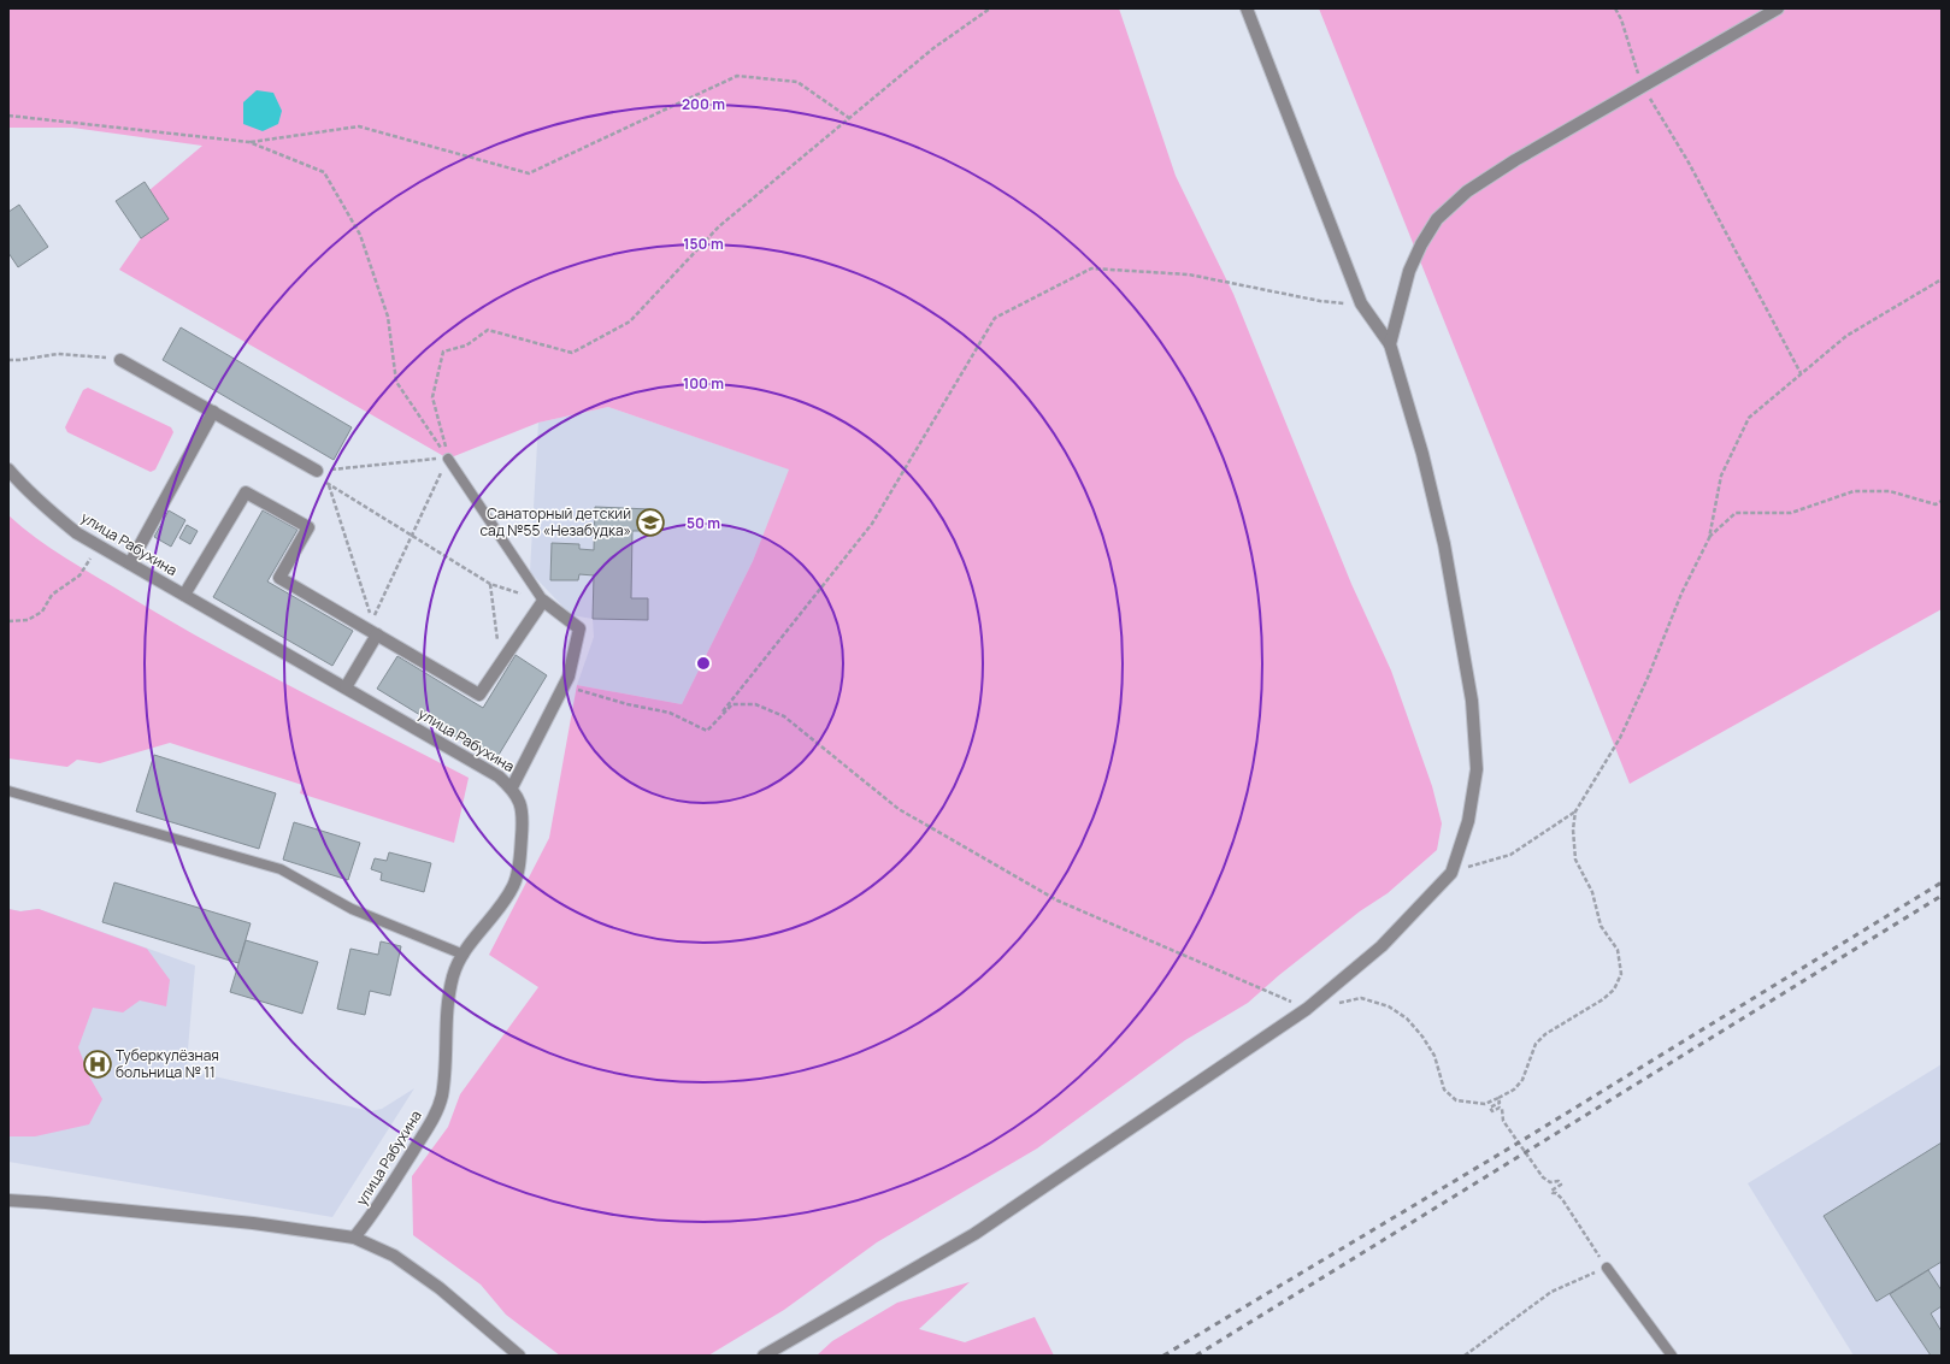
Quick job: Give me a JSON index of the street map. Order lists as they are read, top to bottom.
{
  "streets": {
    "street": ["улица Рабухина"]
  },
  "places": {
    "school or university": ["Санаторный детский сад №55 «Незабудка»"],
    "hospital": ["Туберкулёзная больница № 11"]
  },
  "rings": [
    "200 m",
    "150 m",
    "100 m",
    "50 m"
  ]
}
